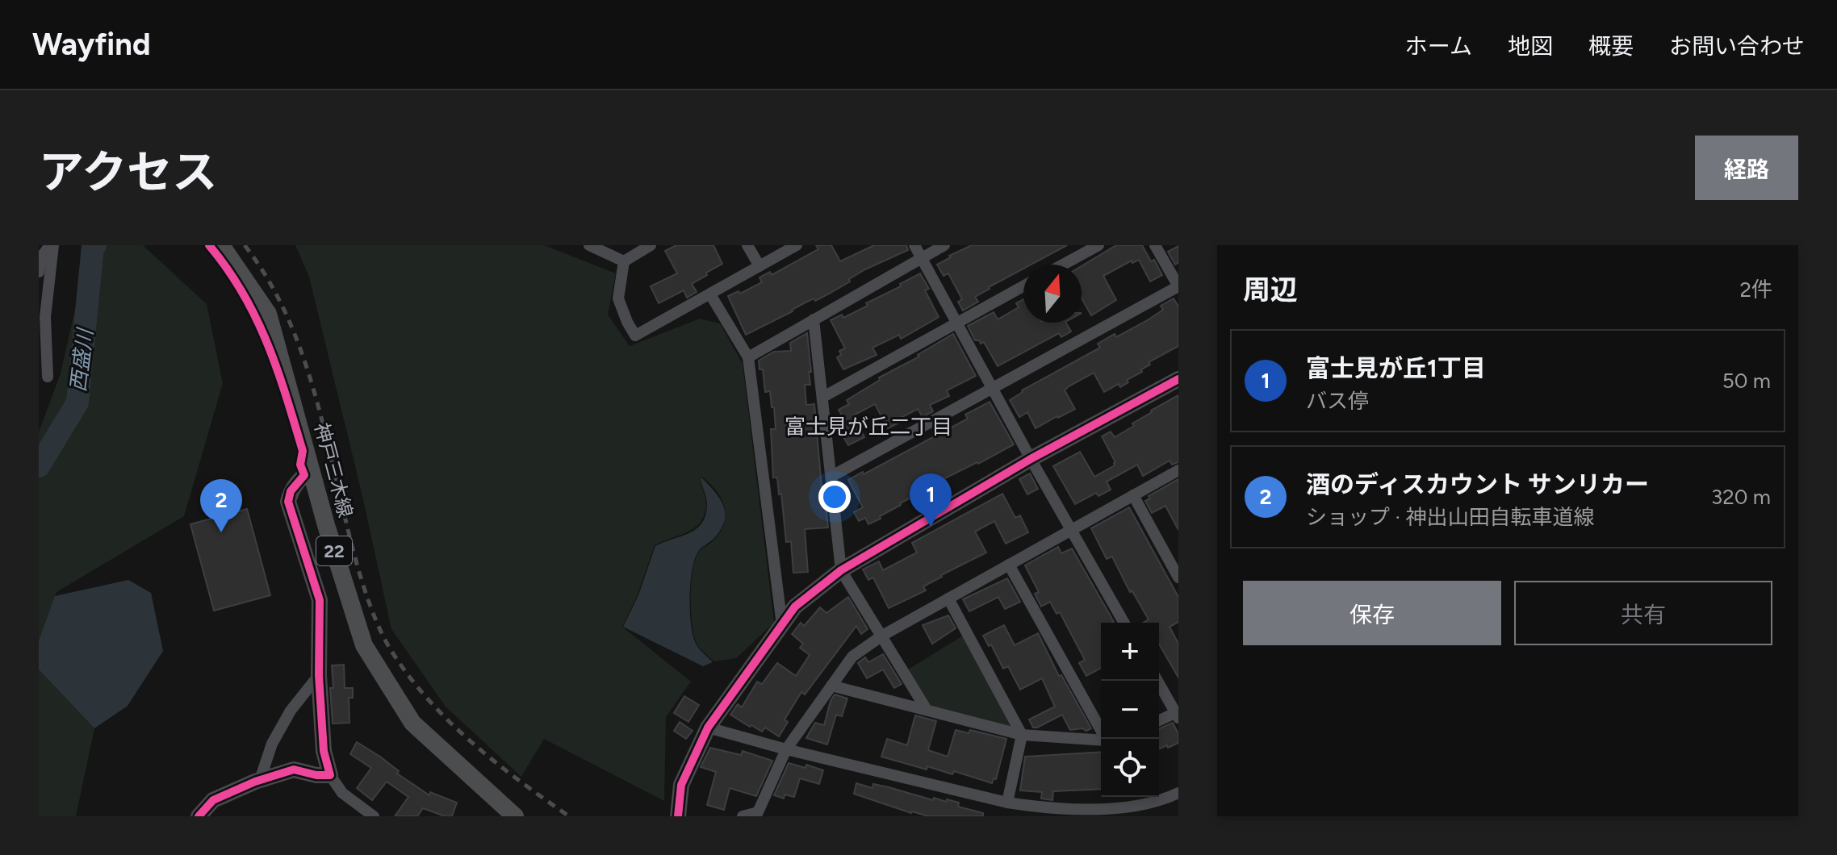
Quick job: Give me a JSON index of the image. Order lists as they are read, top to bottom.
{
  "streets": {
    "main road": ["神戸三木線", "22"]
  },
  "districts": ["富士見が丘二丁目"],
  "water": ["西盛川"],
  "north": "top",
  "page": {
    "header": "Wayfind",
    "nav": [
      "ホーム",
      "地図",
      "概要",
      "お問い合わせ"
    ],
    "title": "アクセス",
    "buttons": [
      "経路",
      ["保存", "共有"]
    ],
    "heading": ["周辺", "2件"],
    "list": [
      {
        "mark": "1",
        "name": "富士見が丘1丁目",
        "note": "バス停",
        "value": "50 m"
      },
      {
        "mark": "2",
        "name": "酒のディスカウント サンリカー",
        "note": "ショップ · 神出山田自転車道線",
        "value": "320 m"
      }
    ],
    "pins": ["1", "2"],
    "map_buttons": ["+", "−"]
  }
}
